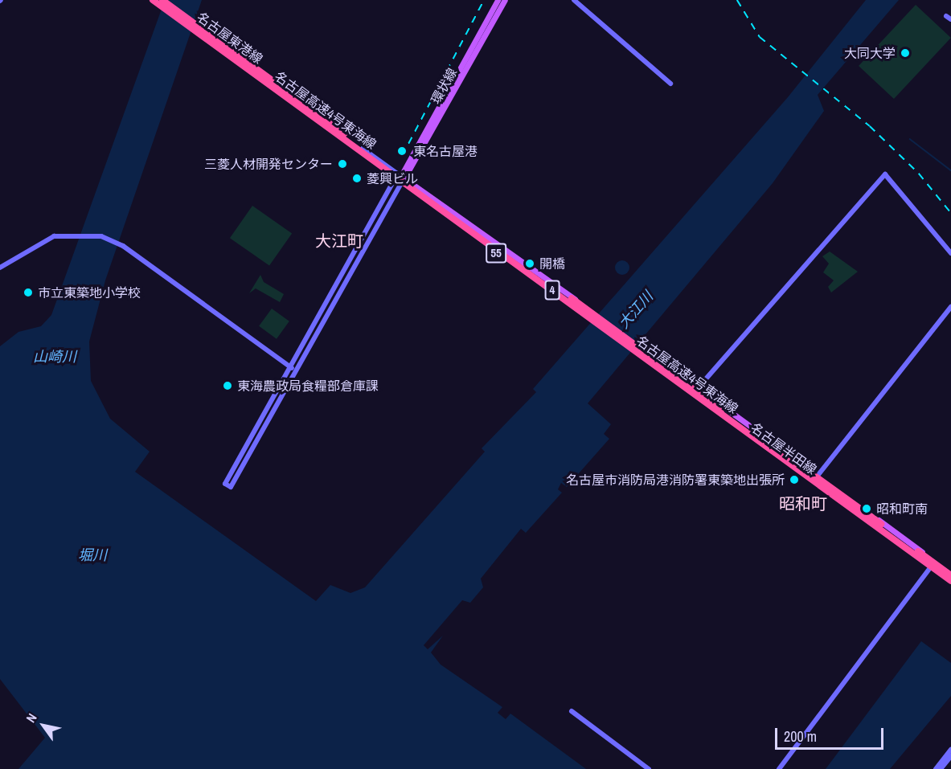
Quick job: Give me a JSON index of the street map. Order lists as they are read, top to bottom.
{
  "streets": {
    "highway": ["名古屋高速4号東海線", "4"],
    "main road": ["環状線", "55", "名古屋半田線"],
    "street": ["名古屋東港線"]
  },
  "crossings": [
    ["名古屋東港線", "環状線"],
    ["名古屋東港線", "名古屋高速4号東海線"],
    ["名古屋東港線", "名古屋半田線"],
    ["環状線", "名古屋半田線"],
    ["名古屋高速4号東海線", "名古屋半田線"]
  ],
  "districts": ["大江町", "昭和町"],
  "water": ["大江川", "山崎川", "堀川"],
  "places": [
    "大同大学",
    "東名古屋港",
    "三菱人材開発センター",
    "菱興ビル",
    "開橋",
    "市立東築地小学校",
    "東海農政局食糧部倉庫課",
    "名古屋市消防局港消防署東築地出張所",
    "昭和町南"
  ],
  "scale_bar": "200 m",
  "north": "top left"
}
